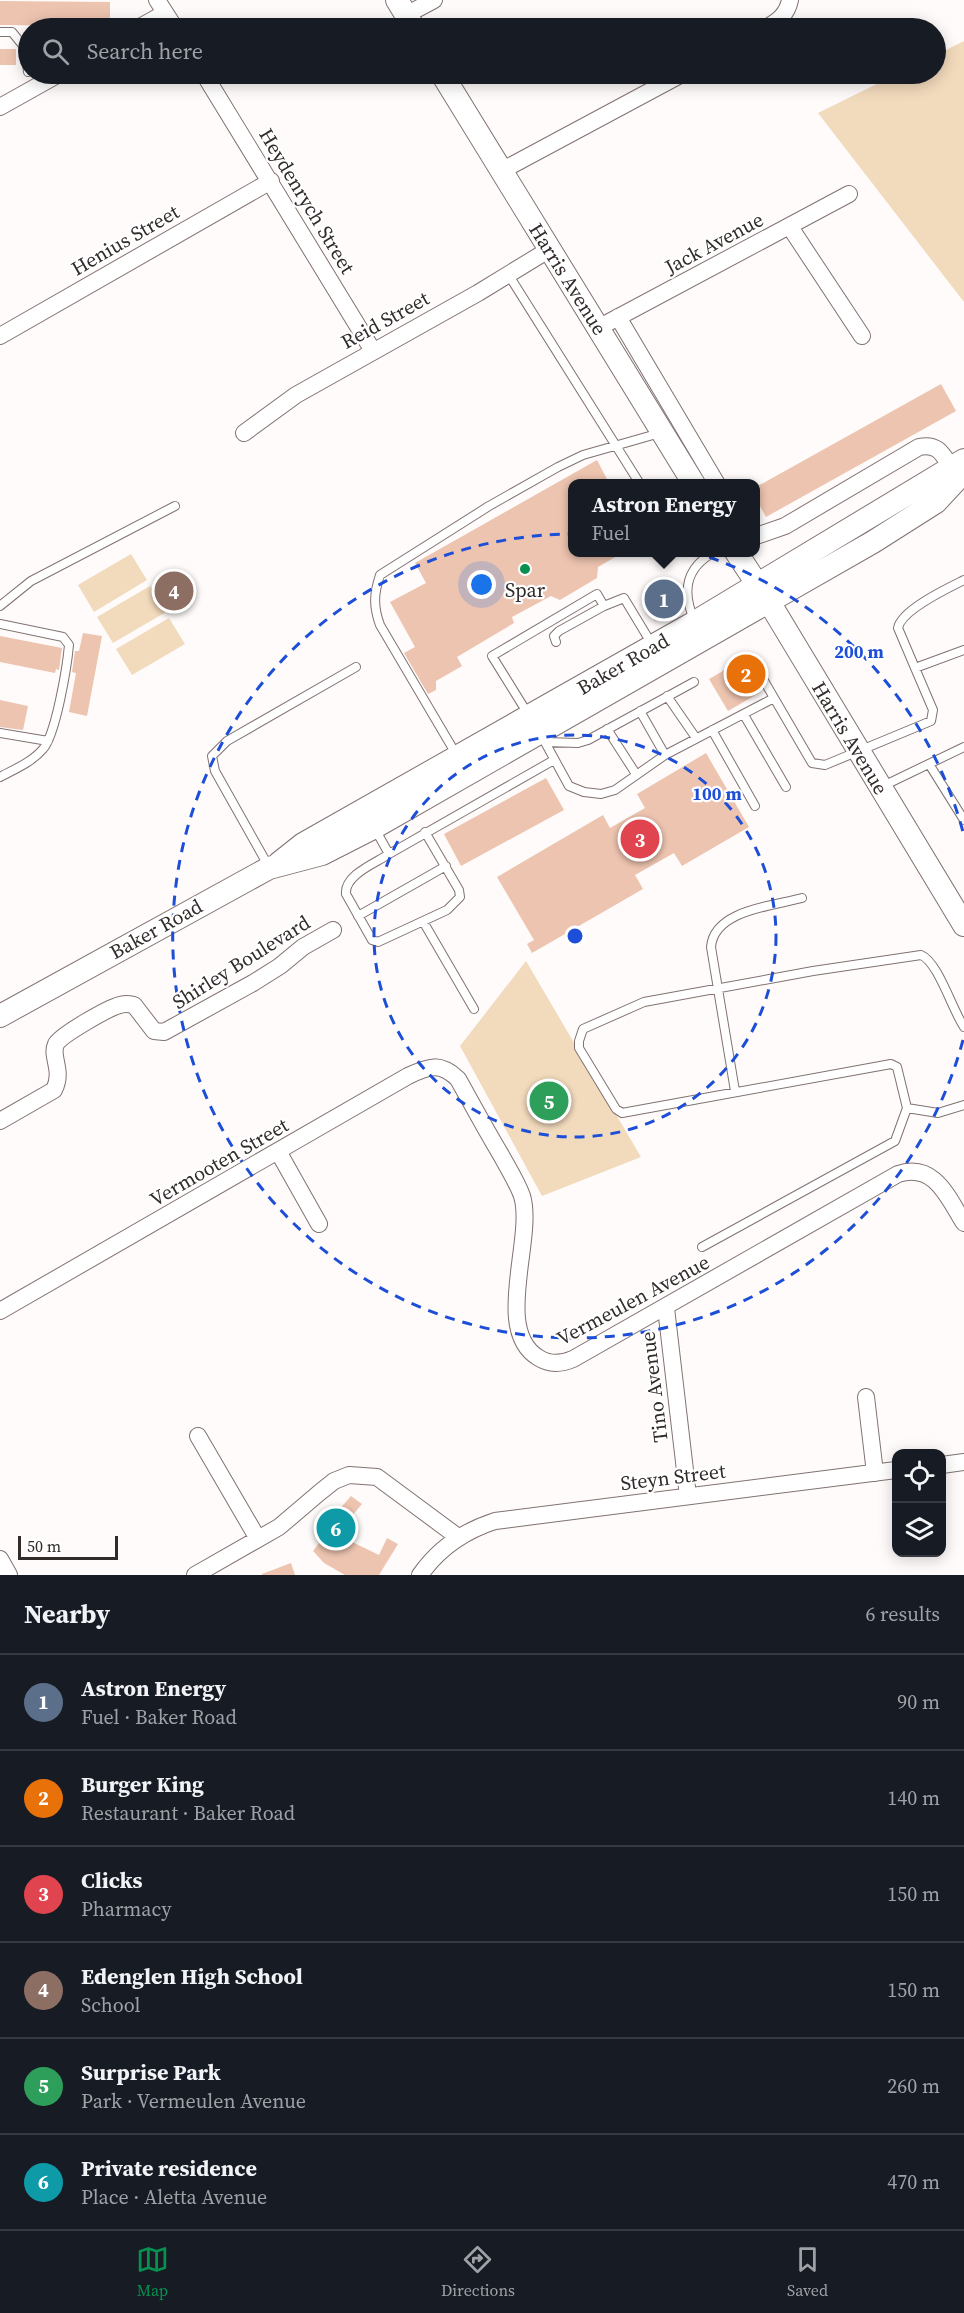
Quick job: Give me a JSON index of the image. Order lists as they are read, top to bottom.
{
  "streets": {
    "main road": ["Harris Avenue", "Baker Road"],
    "street": [
      "Heydenrych Street",
      "Henius Street",
      "Jack Avenue",
      "Reid Street",
      "Shirley Boulevard",
      "Vermooten Street",
      "Vermeulen Avenue",
      "Tino Avenue",
      "Steyn Street"
    ]
  },
  "crossings": [
    ["Heydenrych Street", "Henius Street"],
    ["Heydenrych Street", "Reid Street"],
    ["Jack Avenue", "Harris Avenue"],
    ["Harris Avenue", "Reid Street"],
    ["Harris Avenue", "Baker Road"],
    ["Vermooten Street", "Vermeulen Avenue"],
    ["Vermeulen Avenue", "Tino Avenue"],
    ["Tino Avenue", "Steyn Street"]
  ],
  "places": ["Spar"],
  "scale_bar": "50 m",
  "page": {
    "search": "Search here",
    "popup": ["Astron Energy", "Fuel"],
    "pins": [
      "4",
      "1",
      "2",
      "3",
      "5",
      "6"
    ],
    "scale": "50 m",
    "heading": ["Nearby", "6 results"],
    "list": [
      {
        "mark": "1",
        "name": "Astron Energy",
        "note": "Fuel · Baker Road",
        "value": "90 m"
      },
      {
        "mark": "2",
        "name": "Burger King",
        "note": "Restaurant · Baker Road",
        "value": "140 m"
      },
      {
        "mark": "3",
        "name": "Clicks",
        "note": "Pharmacy",
        "value": "150 m"
      },
      {
        "mark": "4",
        "name": "Edenglen High School",
        "note": "School",
        "value": "150 m"
      },
      {
        "mark": "5",
        "name": "Surprise Park",
        "note": "Park · Vermeulen Avenue",
        "value": "260 m"
      },
      {
        "mark": "6",
        "name": "Private residence",
        "note": "Place · Aletta Avenue",
        "value": "470 m"
      }
    ],
    "nav": ["Map", "Directions", "Saved"]
  },
  "rings": ["200 m", "100 m"]
}
